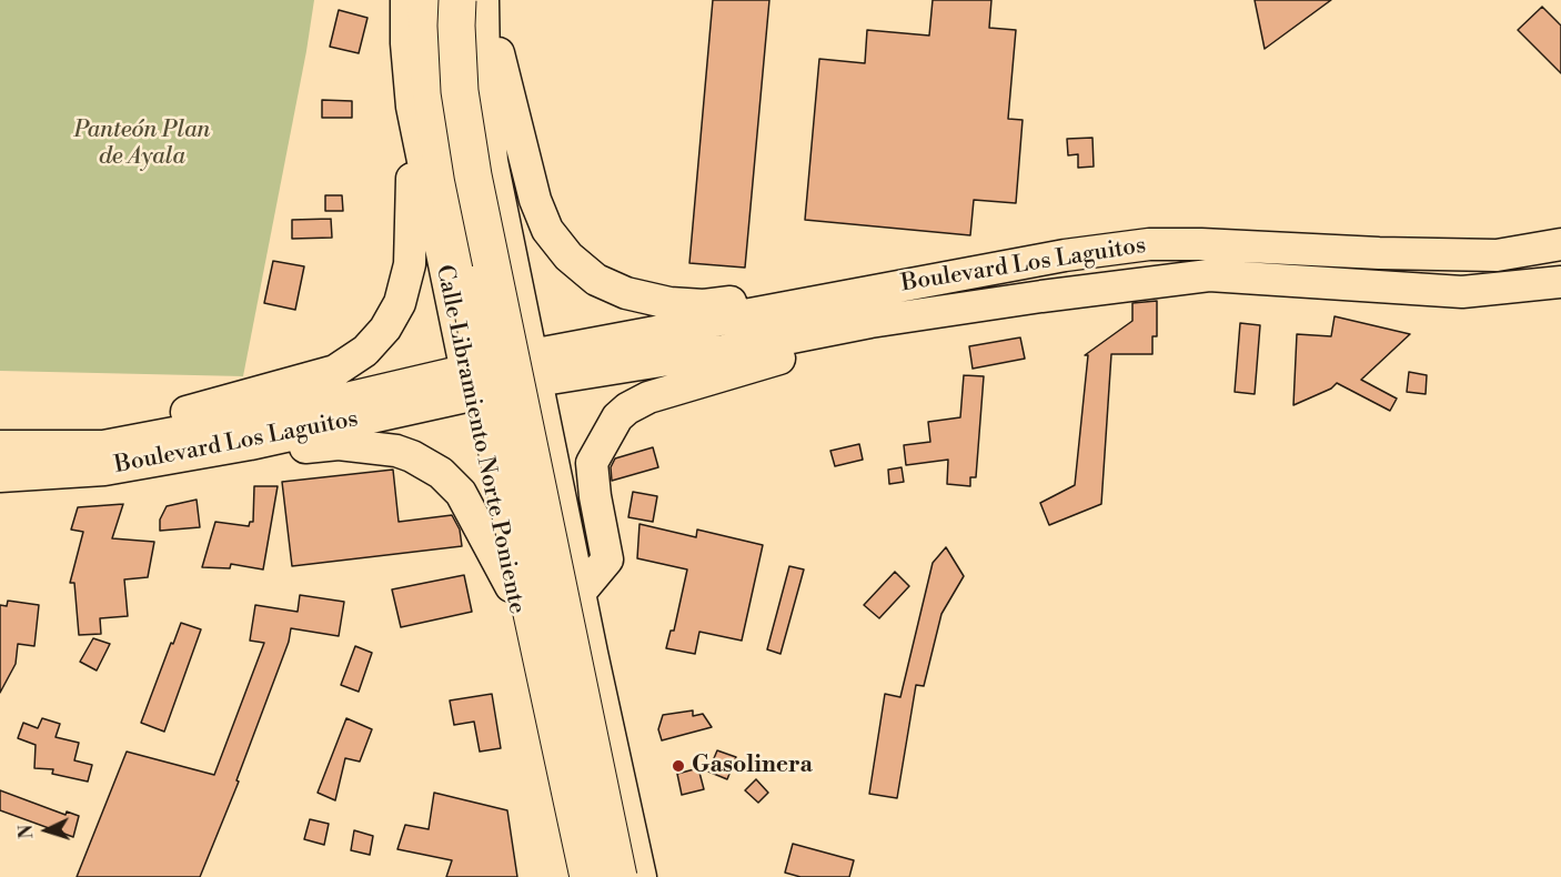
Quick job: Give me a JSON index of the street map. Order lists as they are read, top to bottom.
{
  "streets": {
    "highway": ["Calle Libramiento Norte Poniente"],
    "main road": ["Boulevard Los Laguitos"]
  },
  "crossings": [
    ["Boulevard Los Laguitos", "Calle Libramiento Norte Poniente"]
  ],
  "parks": ["Panteón Plan de Ayala"],
  "places": ["Gasolinera"],
  "north": "left"
}
